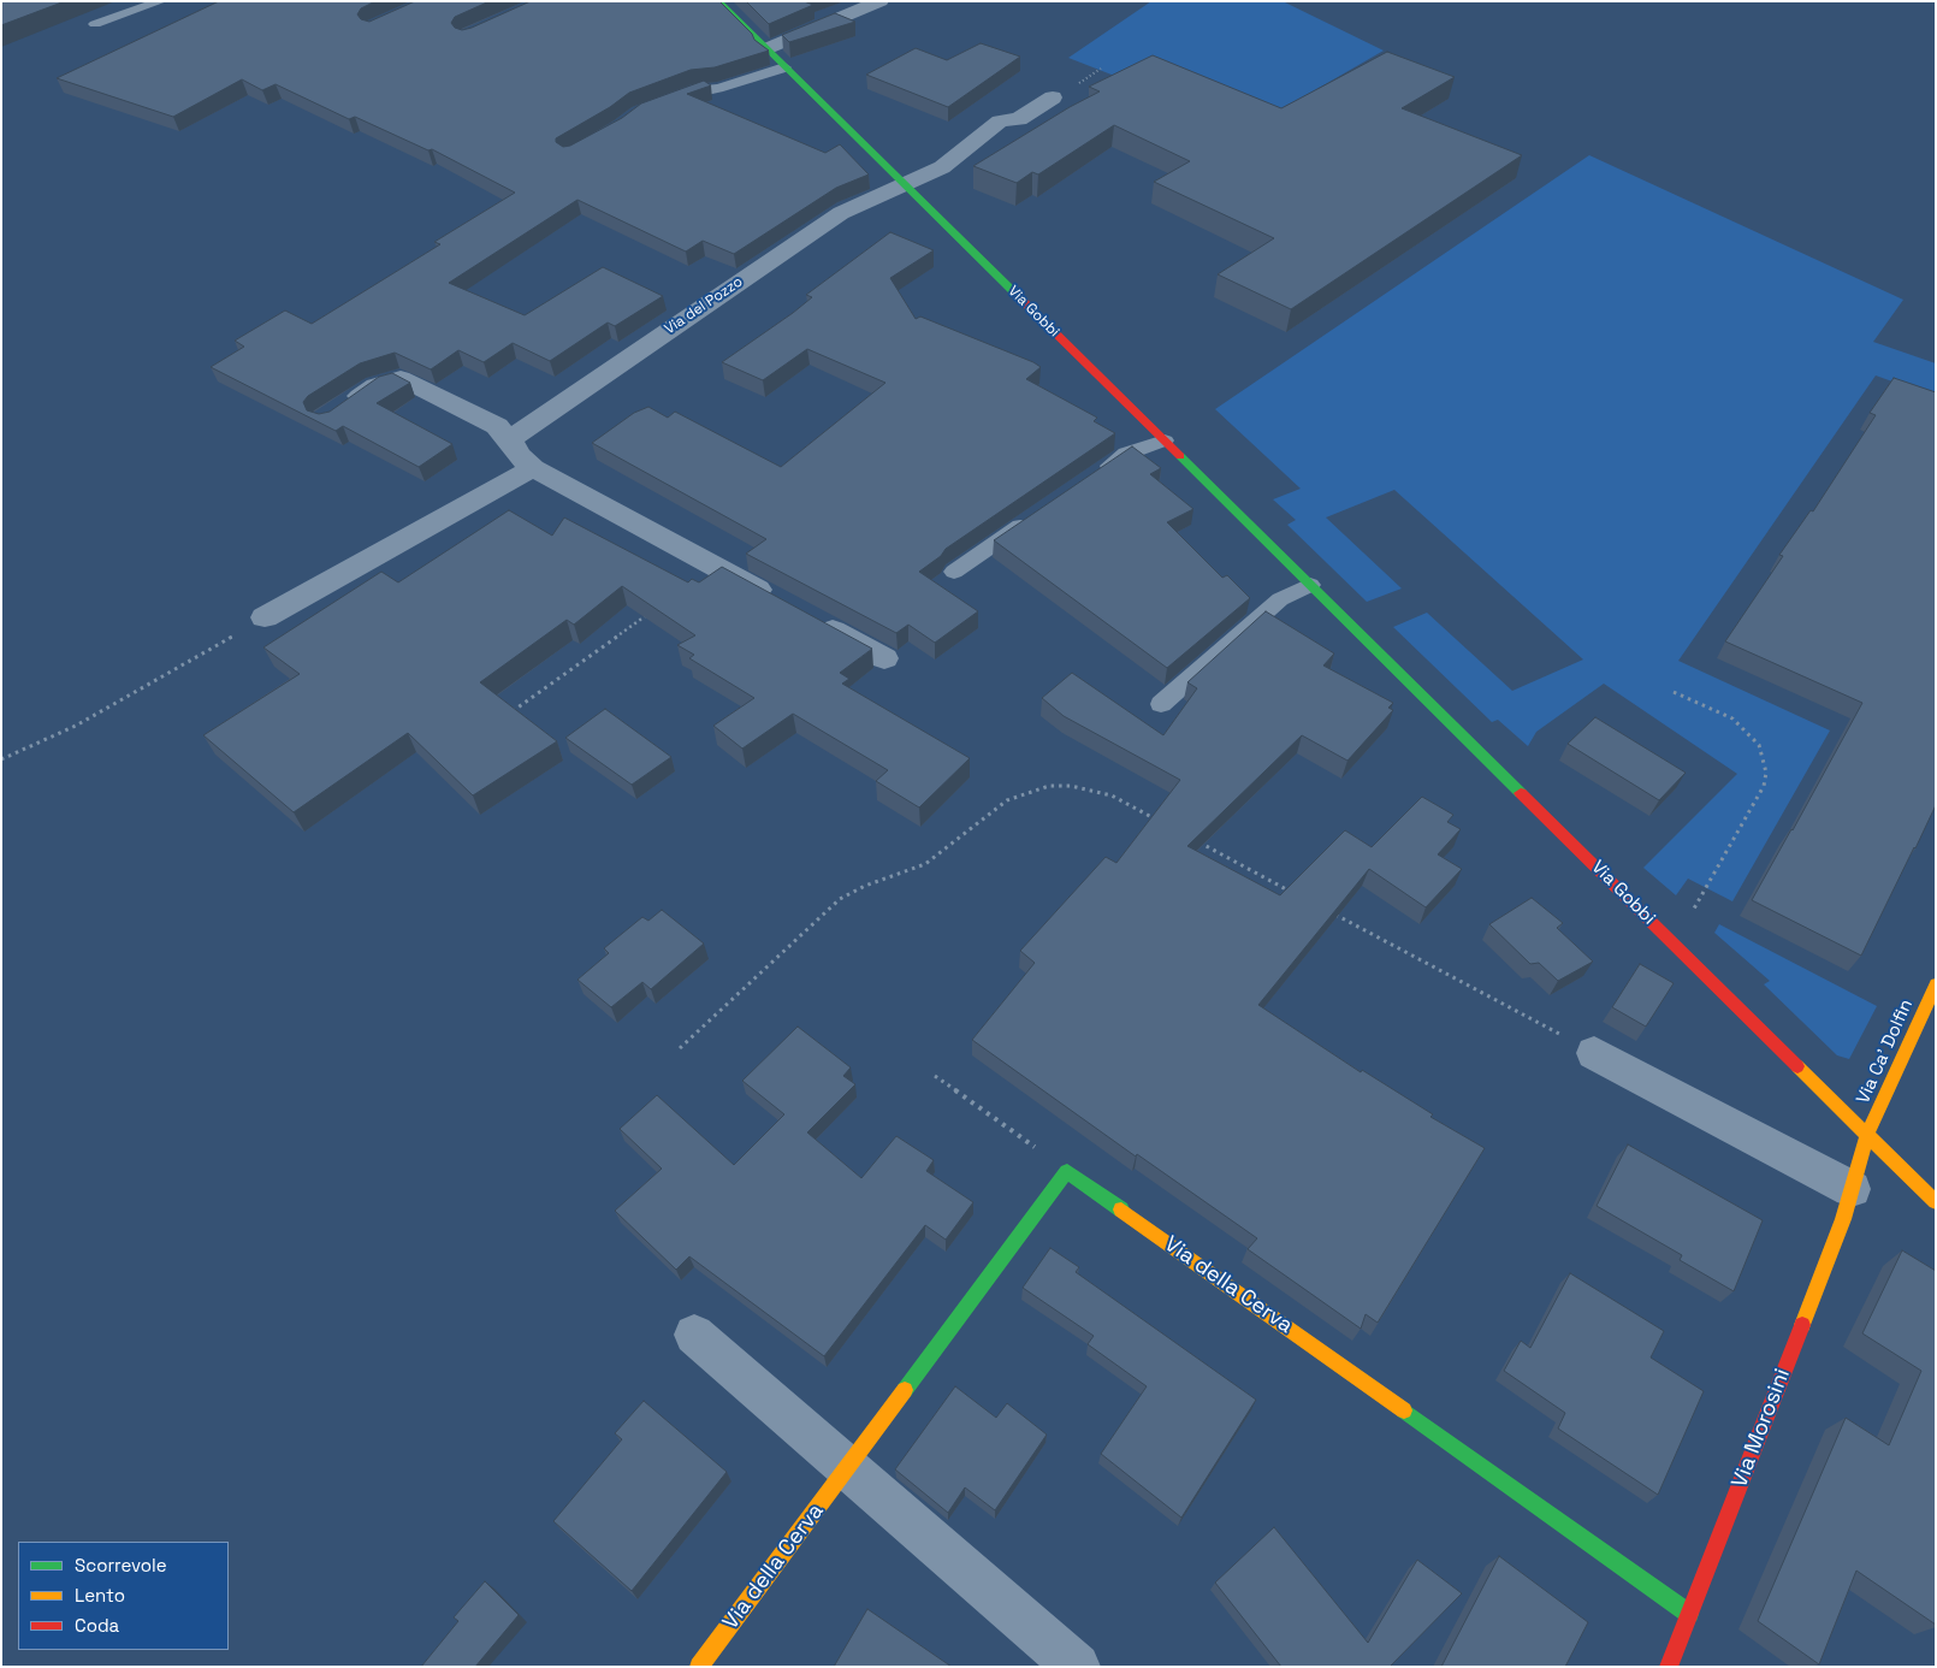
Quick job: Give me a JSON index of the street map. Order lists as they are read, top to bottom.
{
  "streets": {
    "street": [
      "Via del Pozzo",
      "Via Gobbi",
      "Via Ca' Dolfin",
      "Via della Cerva",
      "Via Morosini"
    ]
  },
  "crossings": [
    ["Via del Pozzo", "Via Gobbi"],
    ["Via Gobbi", "Via Ca' Dolfin"],
    ["Via Gobbi", "Via Morosini"],
    ["Via Ca' Dolfin", "Via Morosini"],
    ["Via della Cerva", "Via Morosini"]
  ],
  "legend": ["Scorrevole", "Lento", "Coda"]
}
